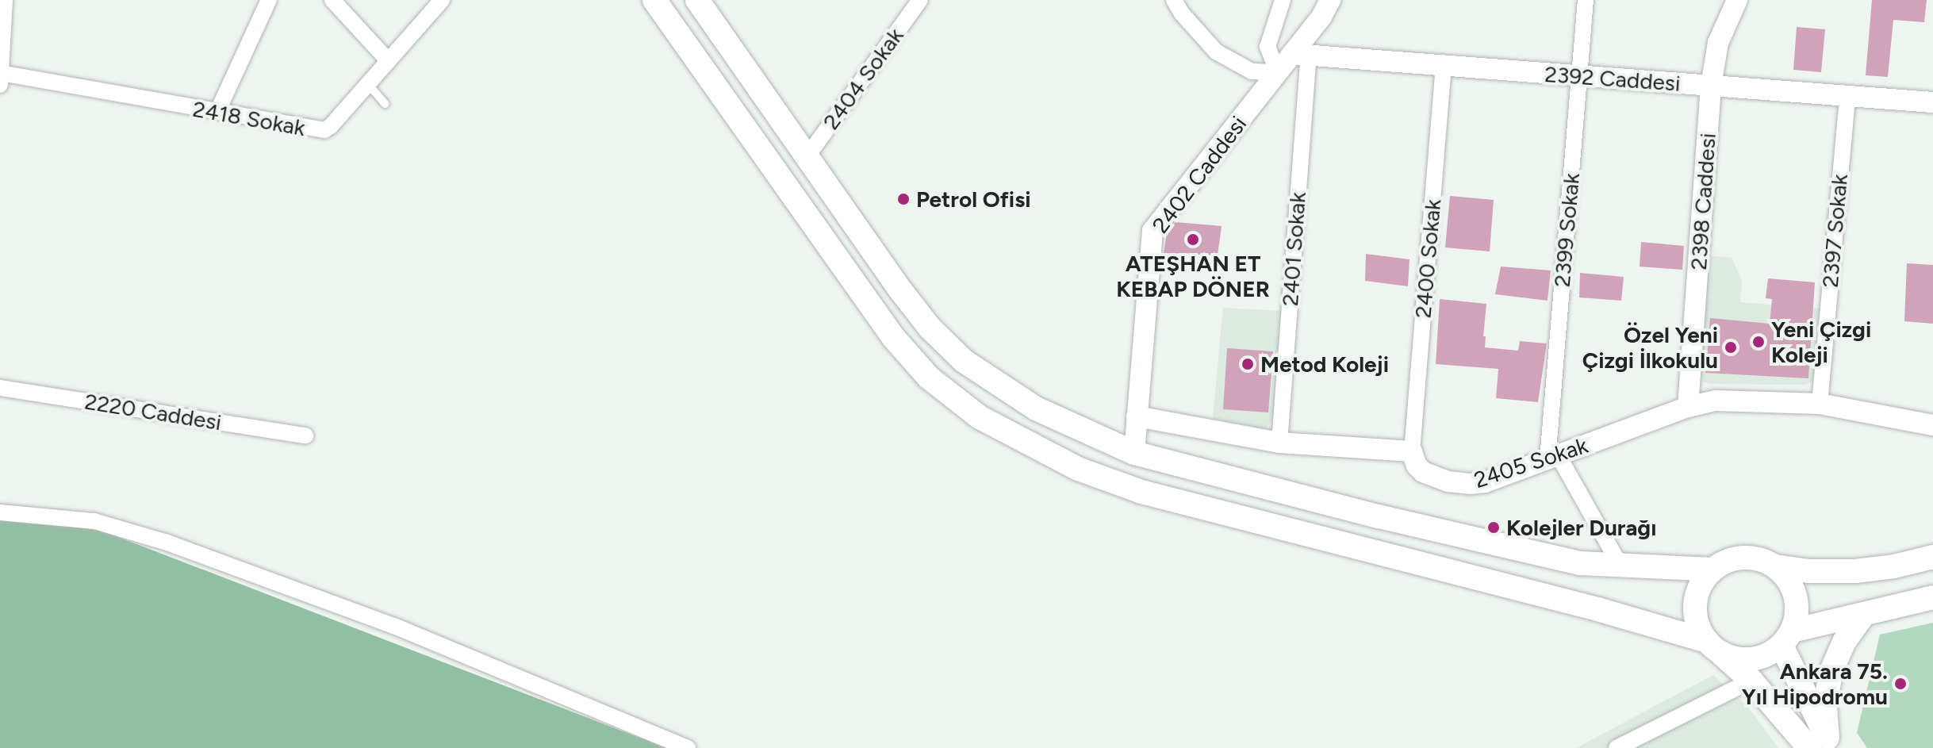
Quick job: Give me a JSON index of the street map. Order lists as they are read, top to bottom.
{
  "streets": {
    "street": [
      "2404 Sokak",
      "2392 Caddesi",
      "2418 Sokak",
      "2402 Caddesi",
      "2398 Caddesi",
      "2399 Sokak",
      "2397 Sokak",
      "2401 Sokak",
      "2400 Sokak",
      "2220 Caddesi",
      "2405 Sokak"
    ]
  },
  "crossings": [
    ["2392 Caddesi", "2402 Caddesi"],
    ["2392 Caddesi", "2398 Caddesi"],
    ["2392 Caddesi", "2399 Sokak"],
    ["2392 Caddesi", "2397 Sokak"],
    ["2392 Caddesi", "2401 Sokak"],
    ["2392 Caddesi", "2400 Sokak"],
    ["2402 Caddesi", "2401 Sokak"],
    ["2398 Caddesi", "2405 Sokak"],
    ["2399 Sokak", "2405 Sokak"],
    ["2397 Sokak", "2405 Sokak"],
    ["2400 Sokak", "2405 Sokak"]
  ],
  "places": [
    "Petrol Ofisi",
    "ATEŞHAN ET KEBAP DÖNER",
    "Yeni Çizgi Koleji",
    "Özel Yeni Çizgi İlkokulu",
    "Metod Koleji",
    "Kolejler Durağı",
    "Ankara 75. Yıl Hipodromu"
  ]
}
